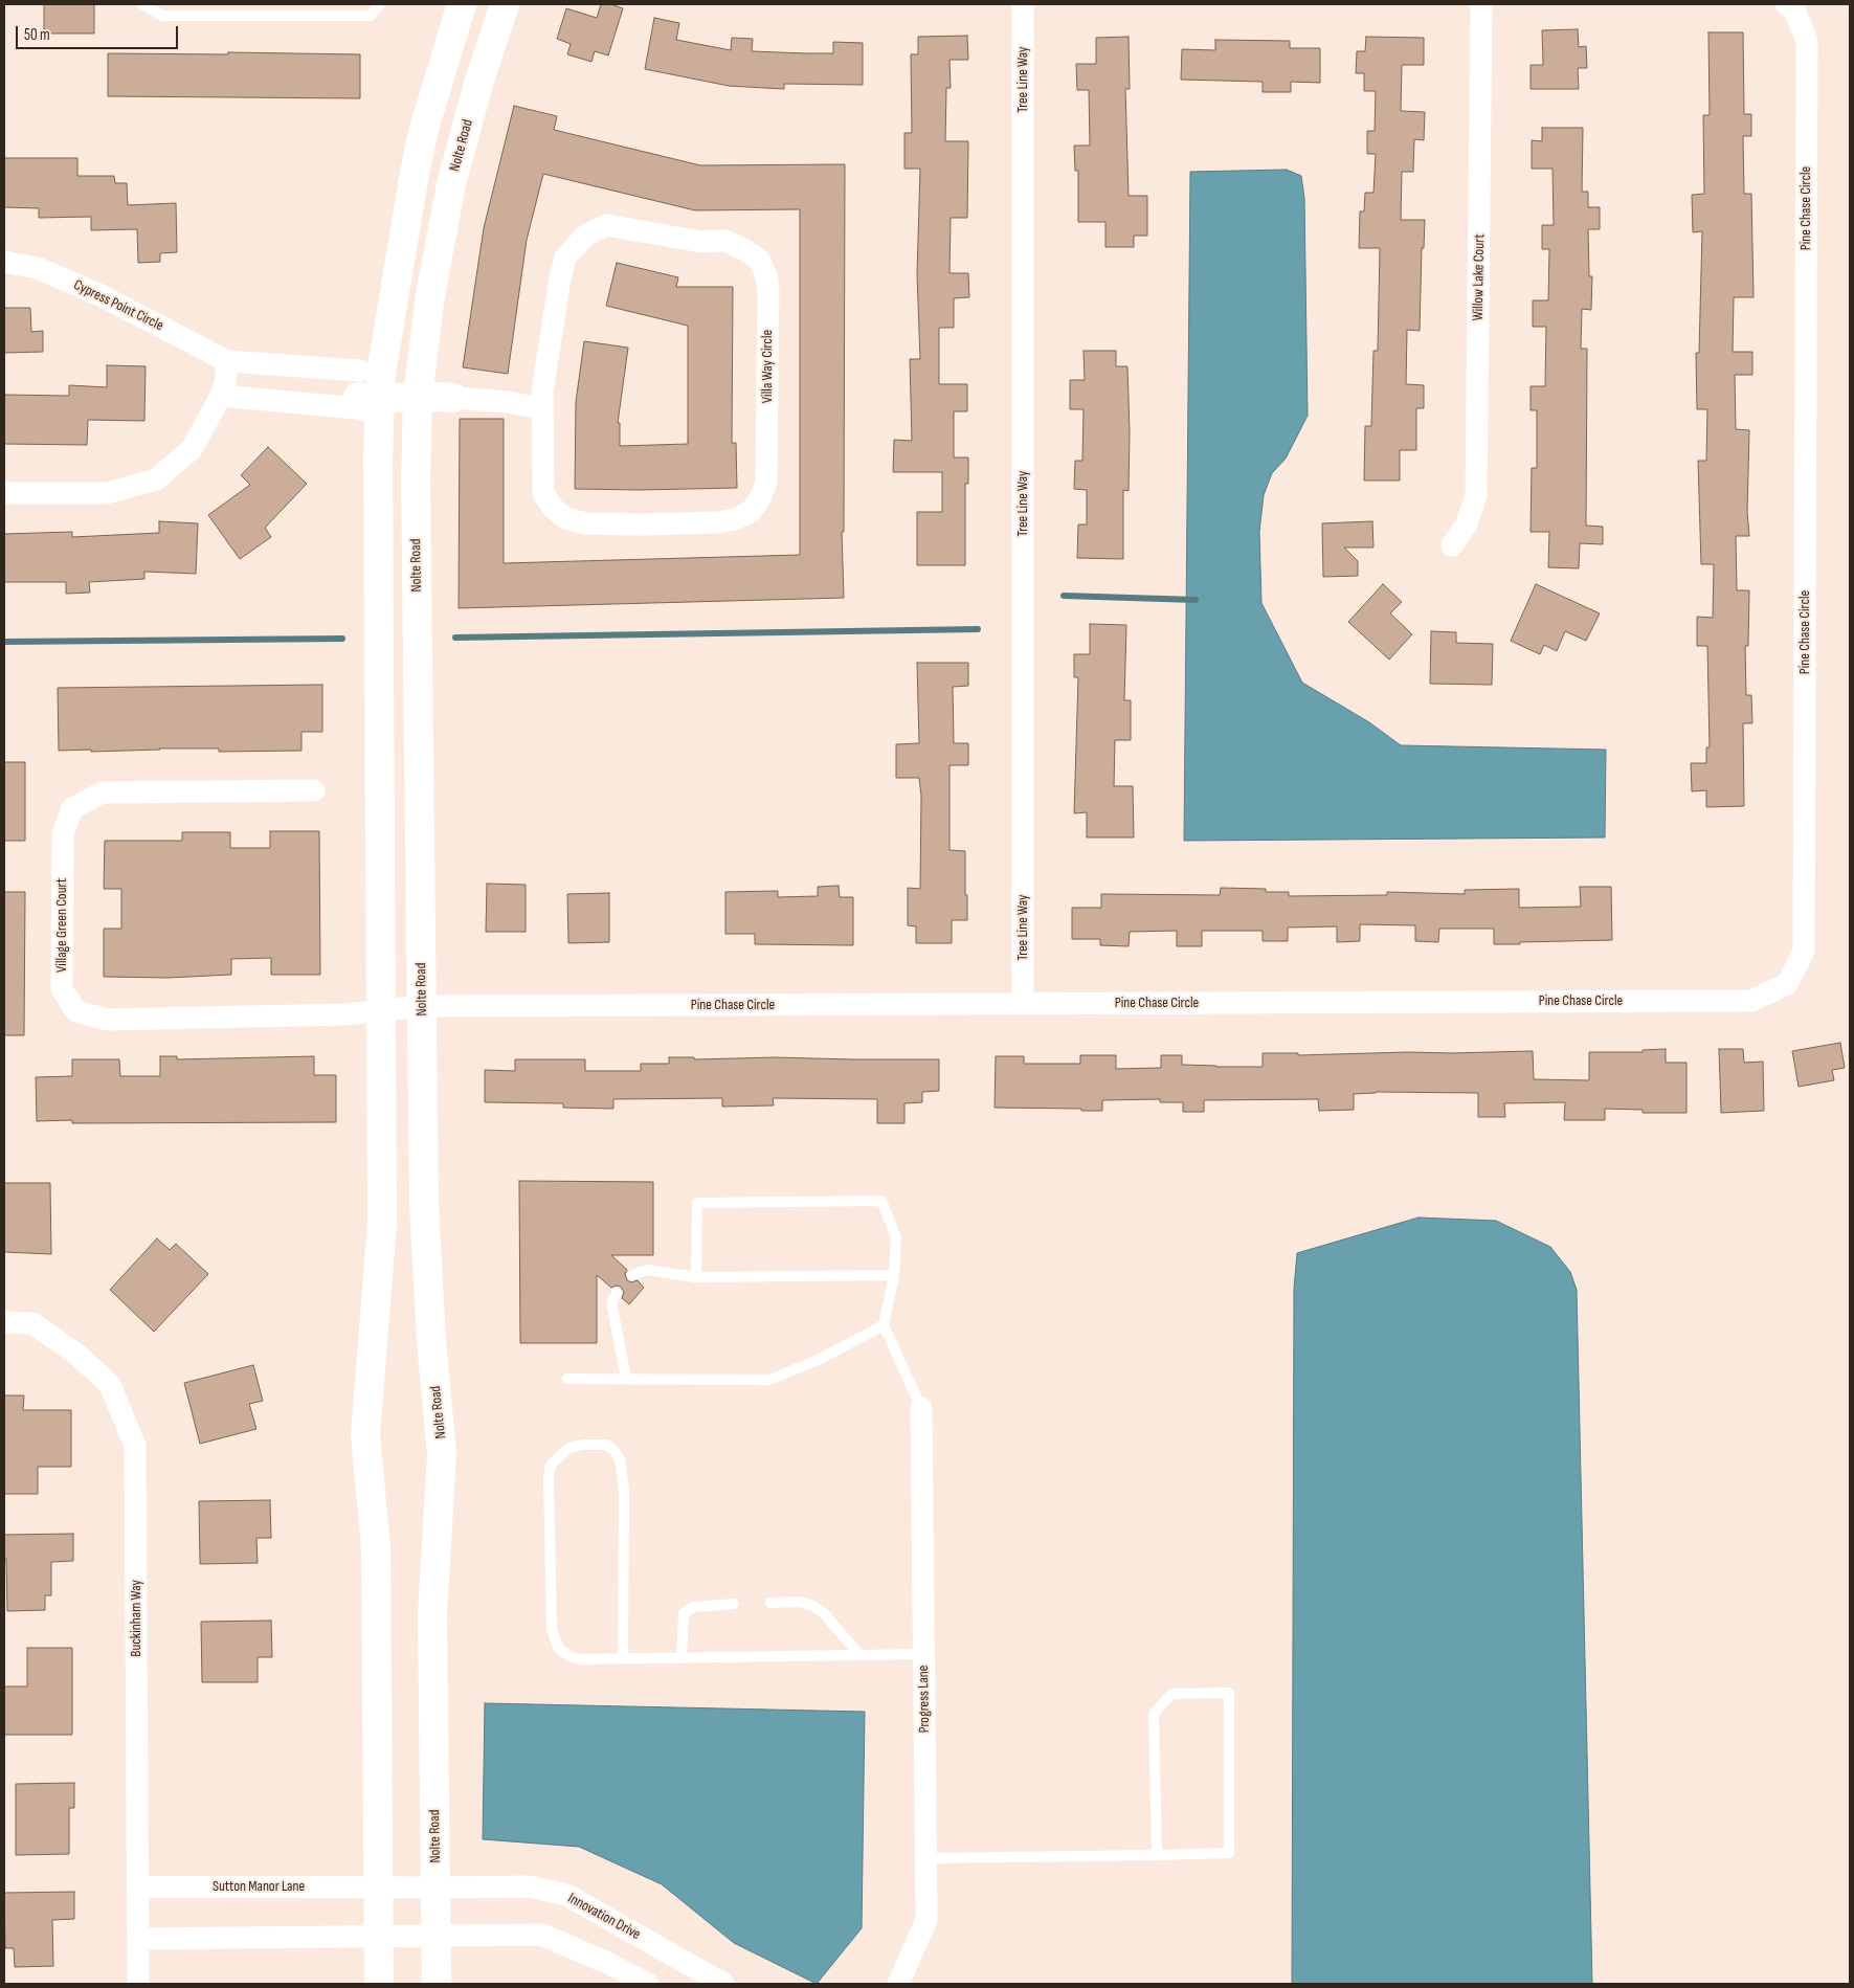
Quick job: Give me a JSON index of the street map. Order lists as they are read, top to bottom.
{
  "streets": {
    "street": [
      "Tree Line Way",
      "Nolte Road",
      "Pine Chase Circle",
      "Willow Lake Court",
      "Cypress Point Circle",
      "Villa Way Circle",
      "Village Green Court",
      "Buckinham Way",
      "Progress Lane",
      "Sutton Manor Lane",
      "Innovation Drive"
    ]
  },
  "crossings": [
    ["Tree Line Way", "Pine Chase Circle"],
    ["Nolte Road", "Pine Chase Circle"],
    ["Nolte Road", "Cypress Point Circle"],
    ["Nolte Road", "Village Green Court"],
    ["Nolte Road", "Sutton Manor Lane"],
    ["Nolte Road", "Innovation Drive"],
    ["Pine Chase Circle", "Village Green Court"],
    ["Buckinham Way", "Sutton Manor Lane"],
    ["Sutton Manor Lane", "Innovation Drive"]
  ],
  "scale_bar": "50 m"
}
